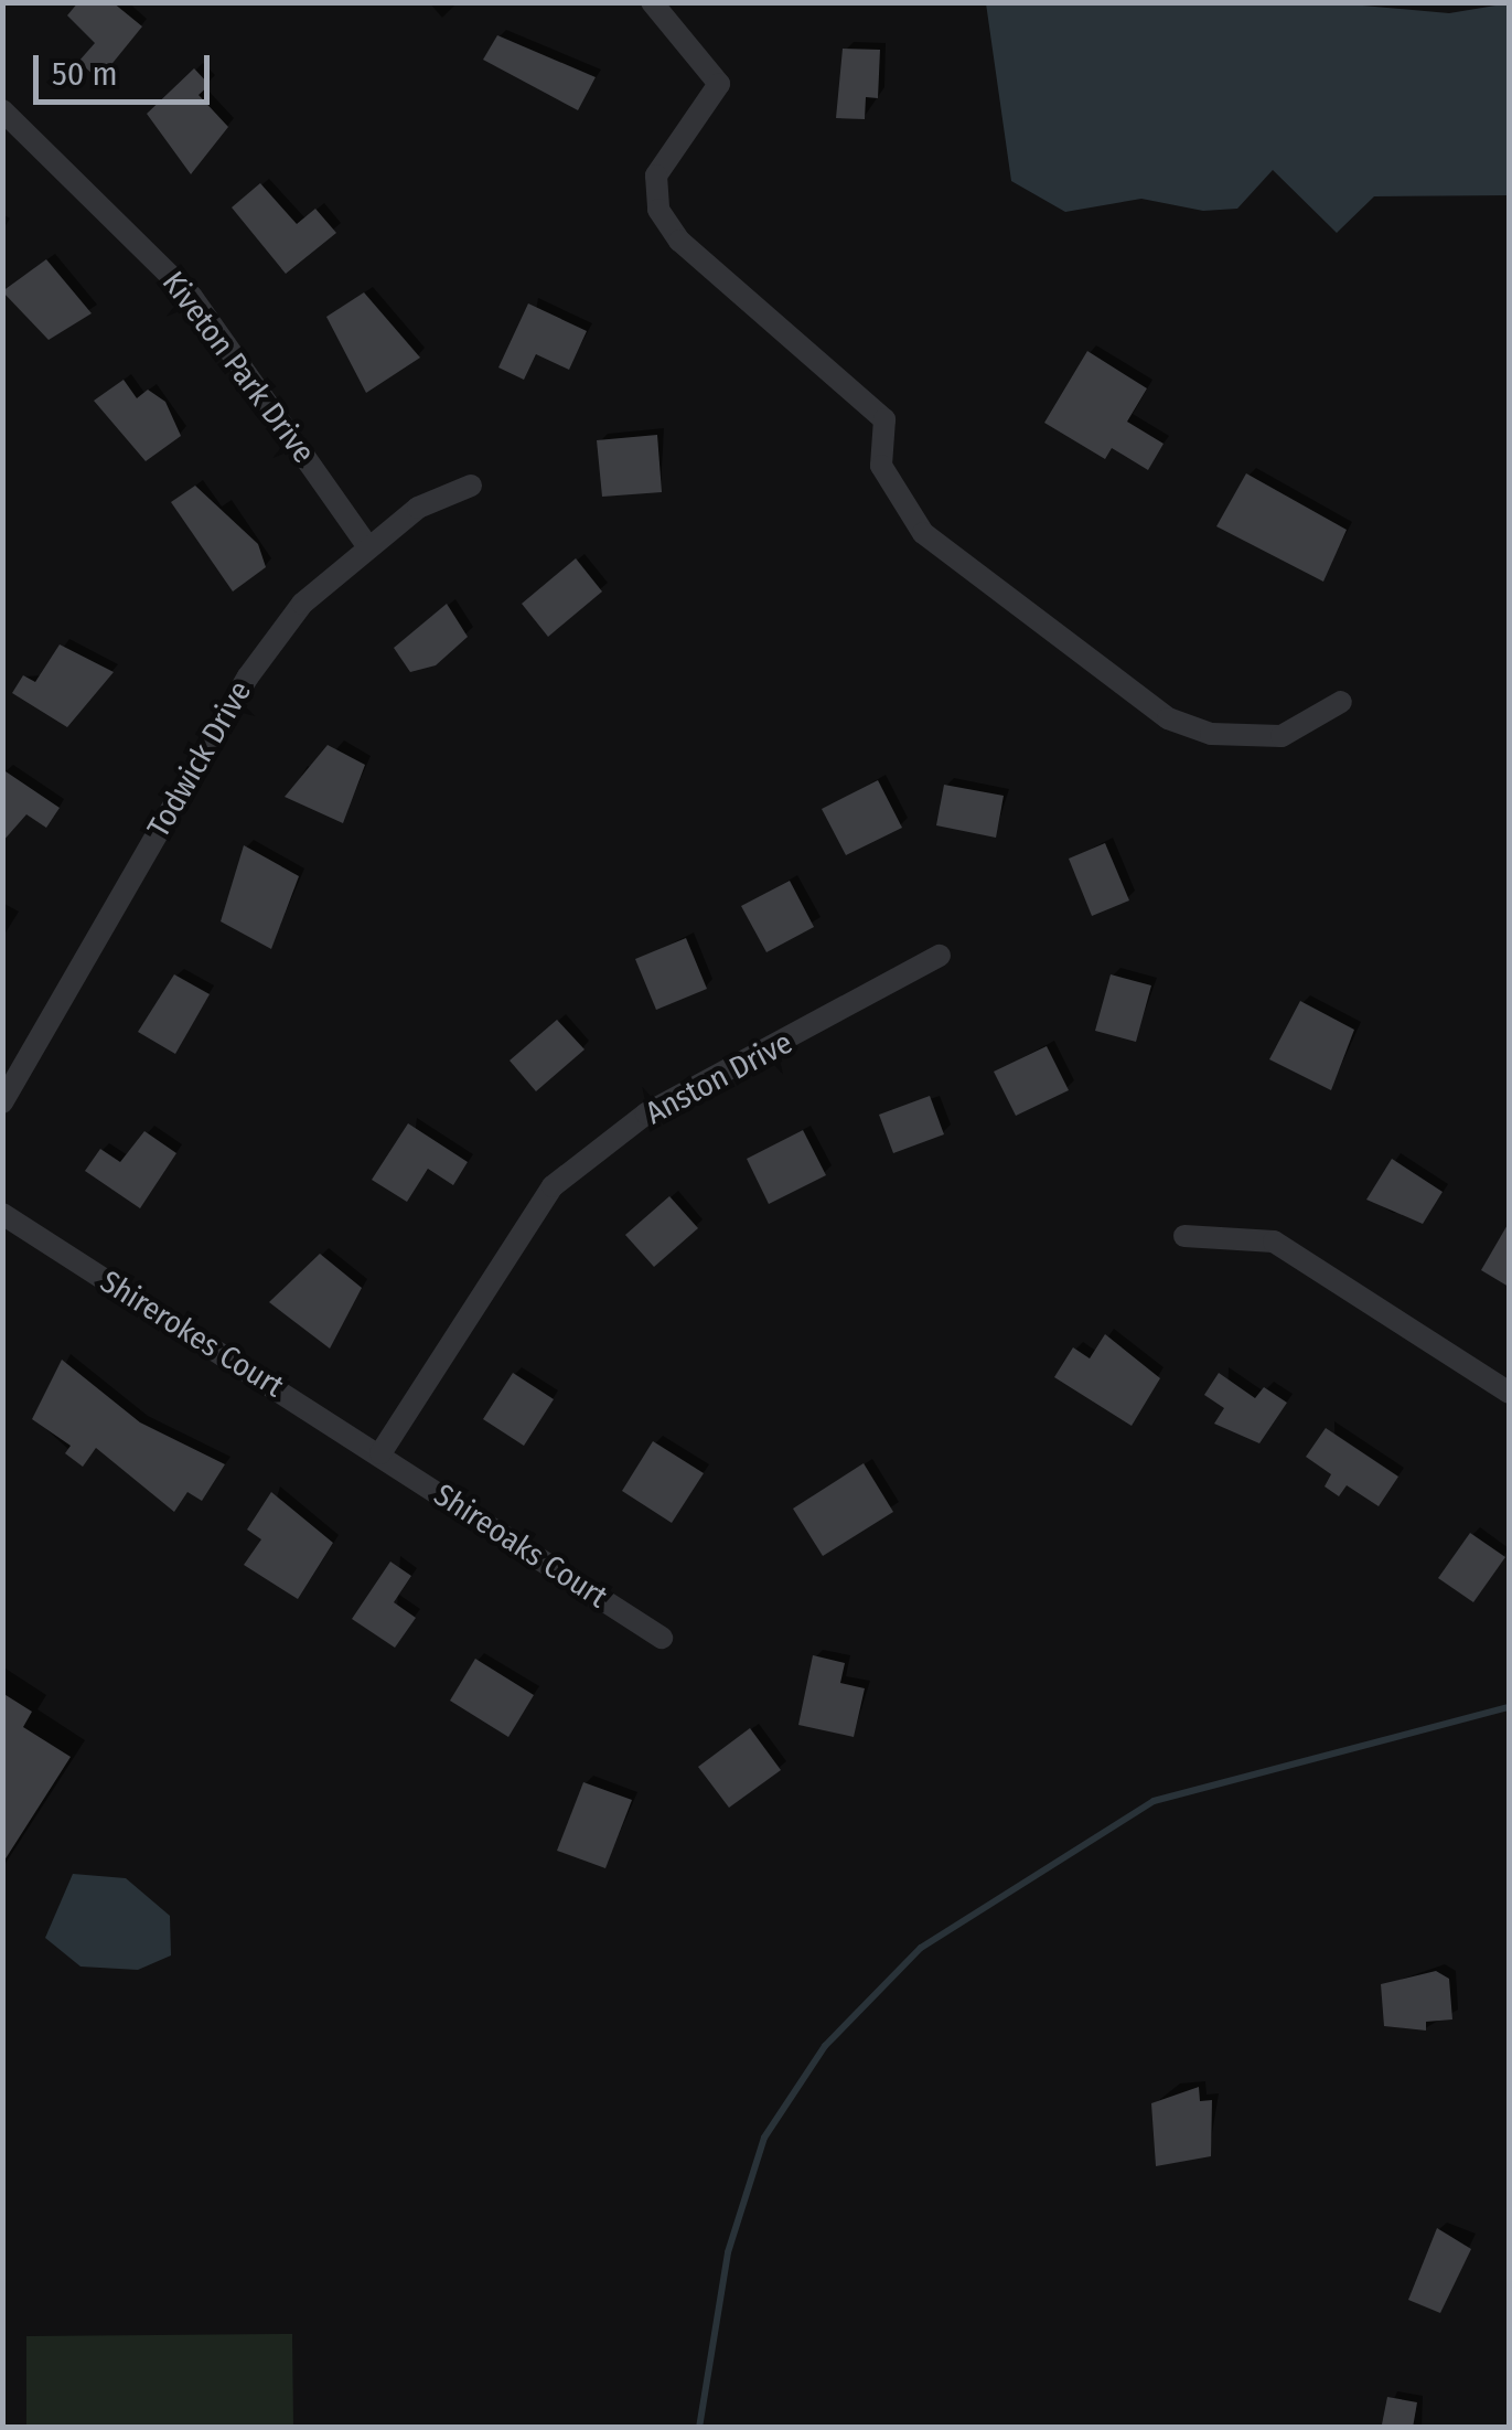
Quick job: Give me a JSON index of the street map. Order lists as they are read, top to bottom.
{
  "streets": {
    "street": [
      "Kiveton Park Drive",
      "Todwick Drive",
      "Anston Drive",
      "Shirerokes Court",
      "Shireoaks Court"
    ]
  },
  "crossings": [
    ["Kiveton Park Drive", "Todwick Drive"],
    ["Anston Drive", "Shirerokes Court"],
    ["Anston Drive", "Shireoaks Court"],
    ["Shirerokes Court", "Shireoaks Court"]
  ],
  "scale_bar": "50 m"
}
